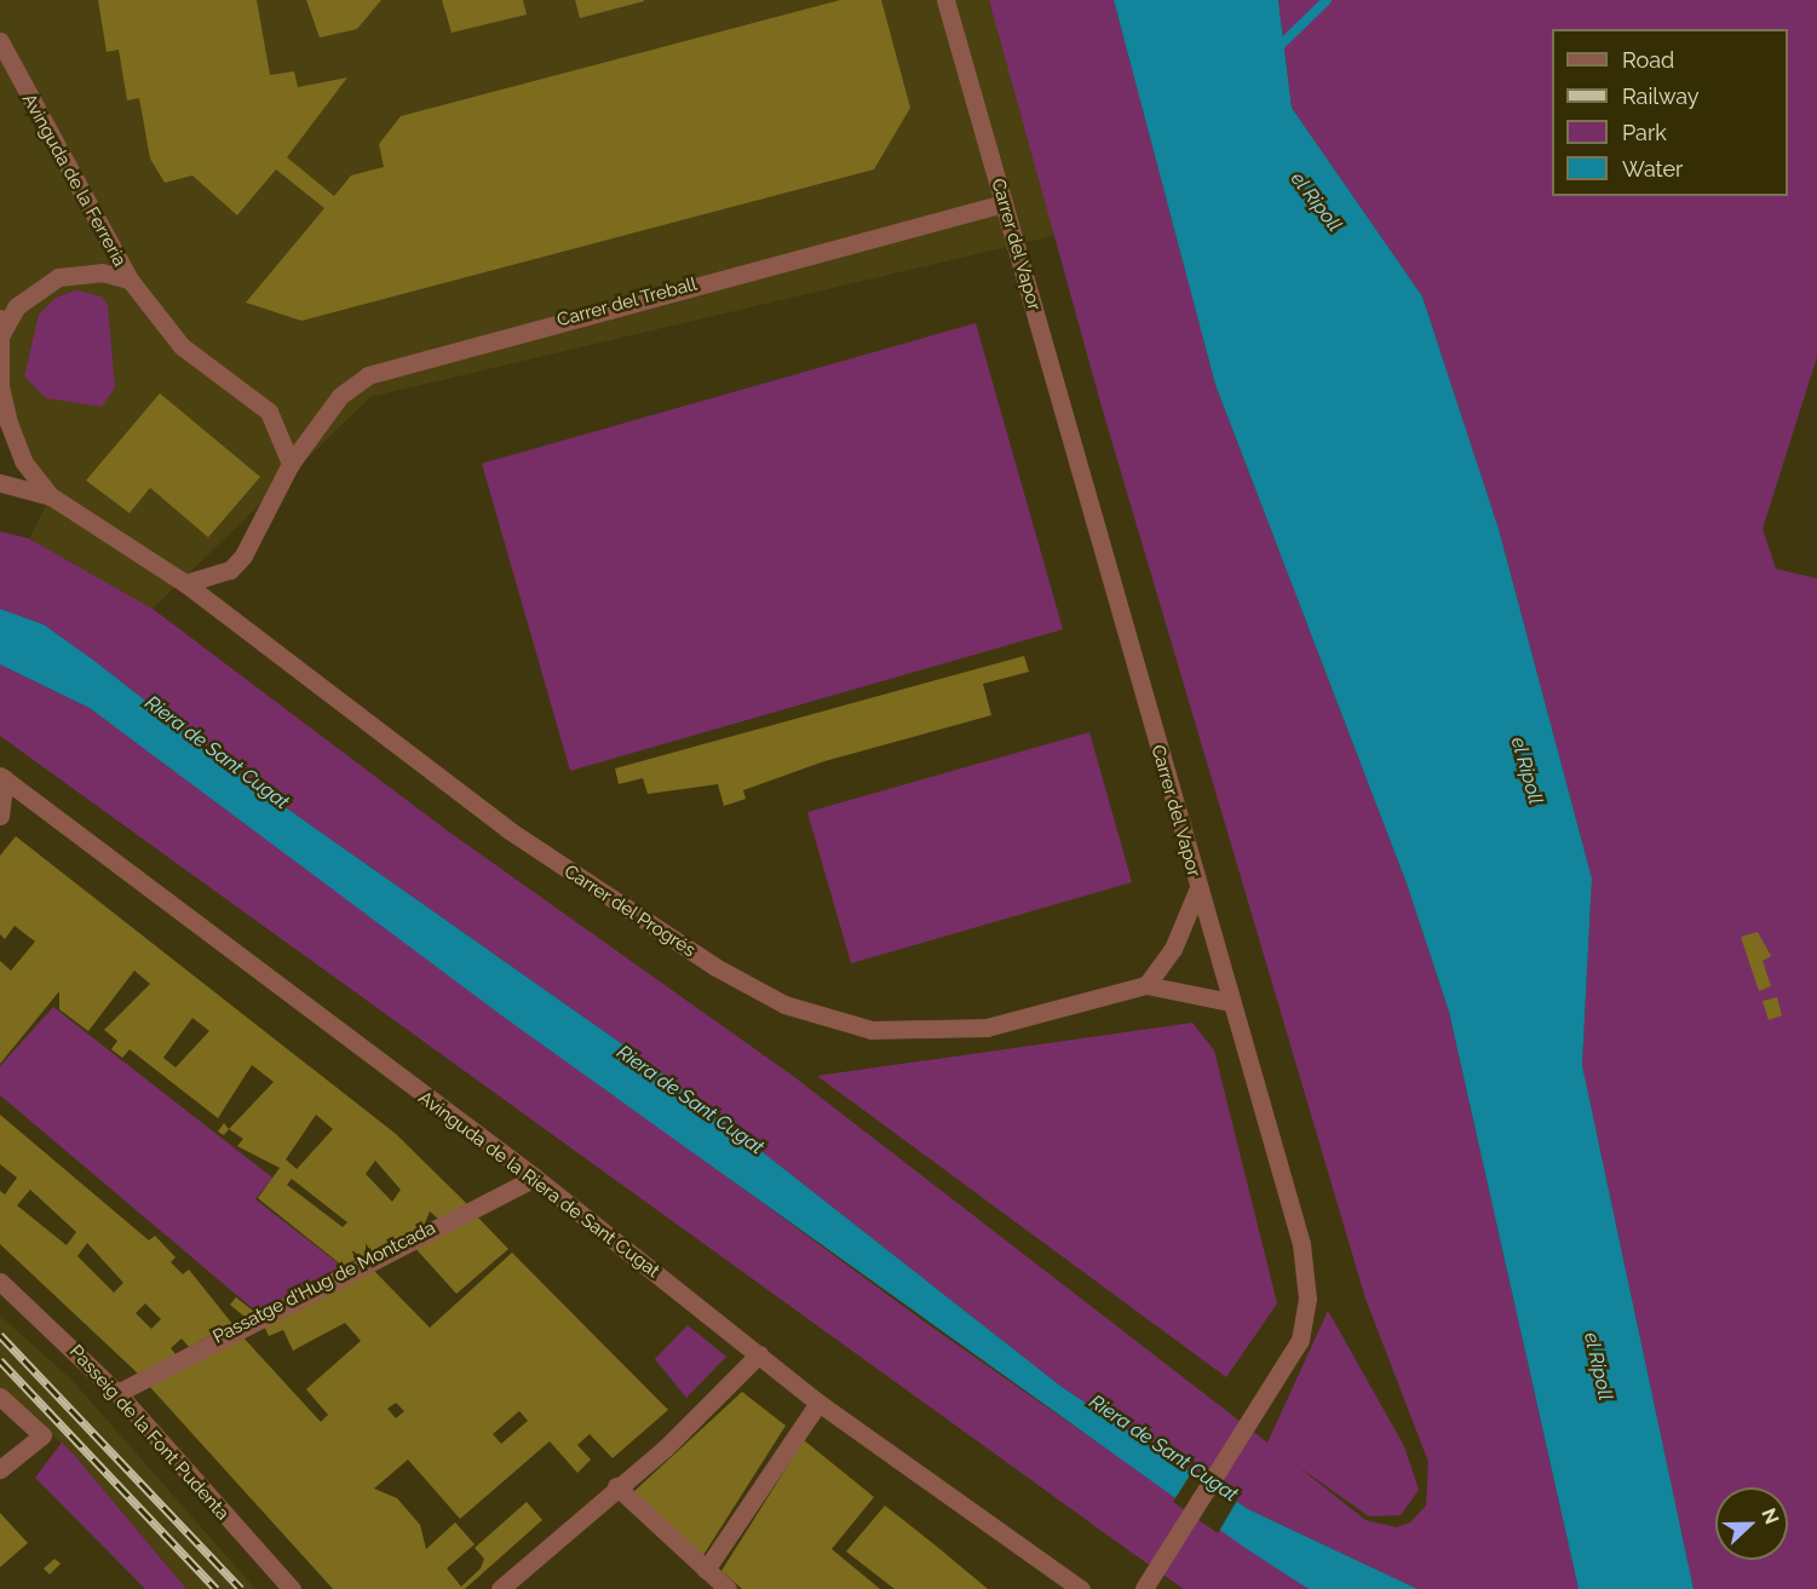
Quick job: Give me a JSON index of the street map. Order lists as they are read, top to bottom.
{
  "streets": {
    "street": [
      "Avinguda de la Ferreria",
      "Carrer del Vapor",
      "Carrer del Treball",
      "Carrer del Progrés",
      "Avinguda de la Riera de Sant Cugat",
      "Passatge d'Hug de Montcada",
      "Passeig de la Font Pudenta"
    ]
  },
  "crossings": [
    ["Avinguda de la Ferreria", "Carrer del Treball"],
    ["Avinguda de la Ferreria", "Carrer del Progrés"],
    ["Carrer del Vapor", "Carrer del Treball"],
    ["Carrer del Vapor", "Carrer del Progrés"],
    ["Avinguda de la Riera de Sant Cugat", "Passatge d'Hug de Montcada"],
    ["Passatge d'Hug de Montcada", "Passeig de la Font Pudenta"]
  ],
  "water": ["el Ripoll", "Riera de Sant Cugat"],
  "legend": [
    "Road",
    "Railway",
    "Park",
    "Water"
  ],
  "north": "right"
}
